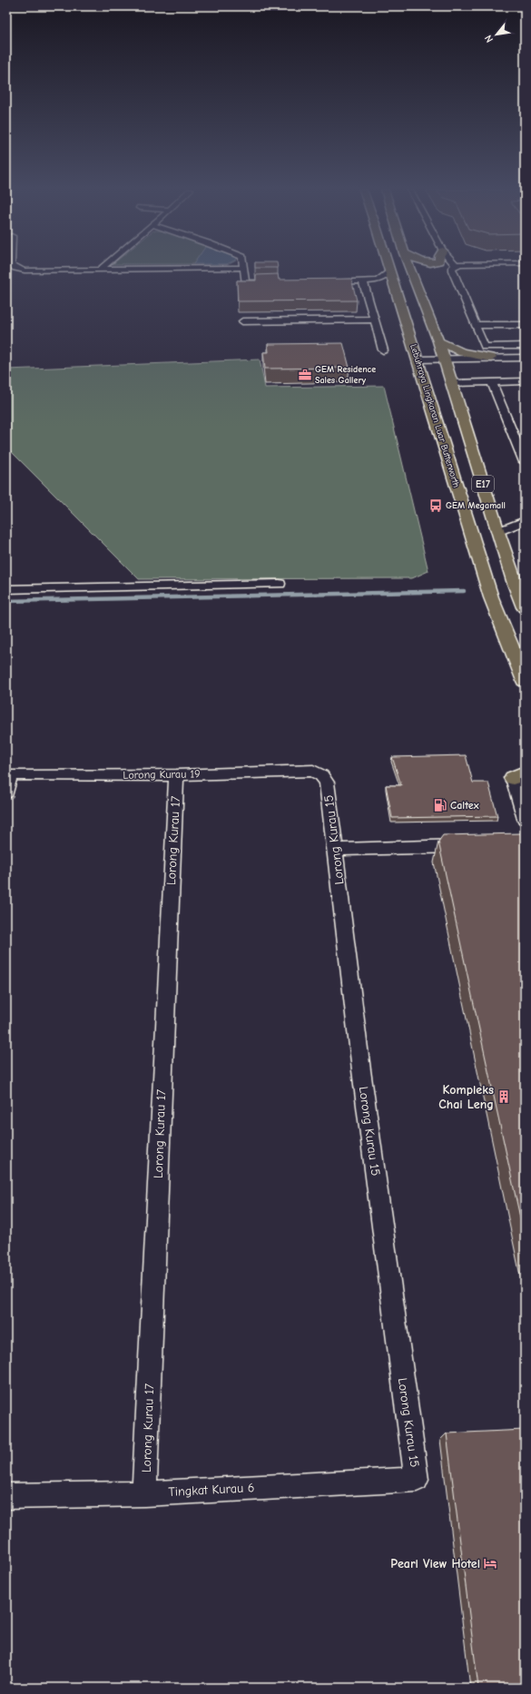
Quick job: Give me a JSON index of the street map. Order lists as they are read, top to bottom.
{
  "streets": {
    "highway": ["Lebuhraya Lingkaran Luar Butterworth", "E17"],
    "street": [
      "Lorong Kurau 19",
      "Lorong Kurau 15",
      "Lorong Kurau 17",
      "Tingkat Kurau 6"
    ]
  },
  "crossings": [
    ["Lorong Kurau 19", "Lorong Kurau 15"],
    ["Lorong Kurau 19", "Lorong Kurau 17"],
    ["Lorong Kurau 15", "Tingkat Kurau 6"],
    ["Lorong Kurau 17", "Tingkat Kurau 6"]
  ],
  "places": {
    "office": ["GEM Residence Sales Gallery"],
    "bus stop": ["GEM Megamall"],
    "fuel station": ["Caltex"],
    "building": ["Kompleks Chai Leng"],
    "hotel": ["Pearl View Hotel"]
  },
  "north": "bottom left"
}
